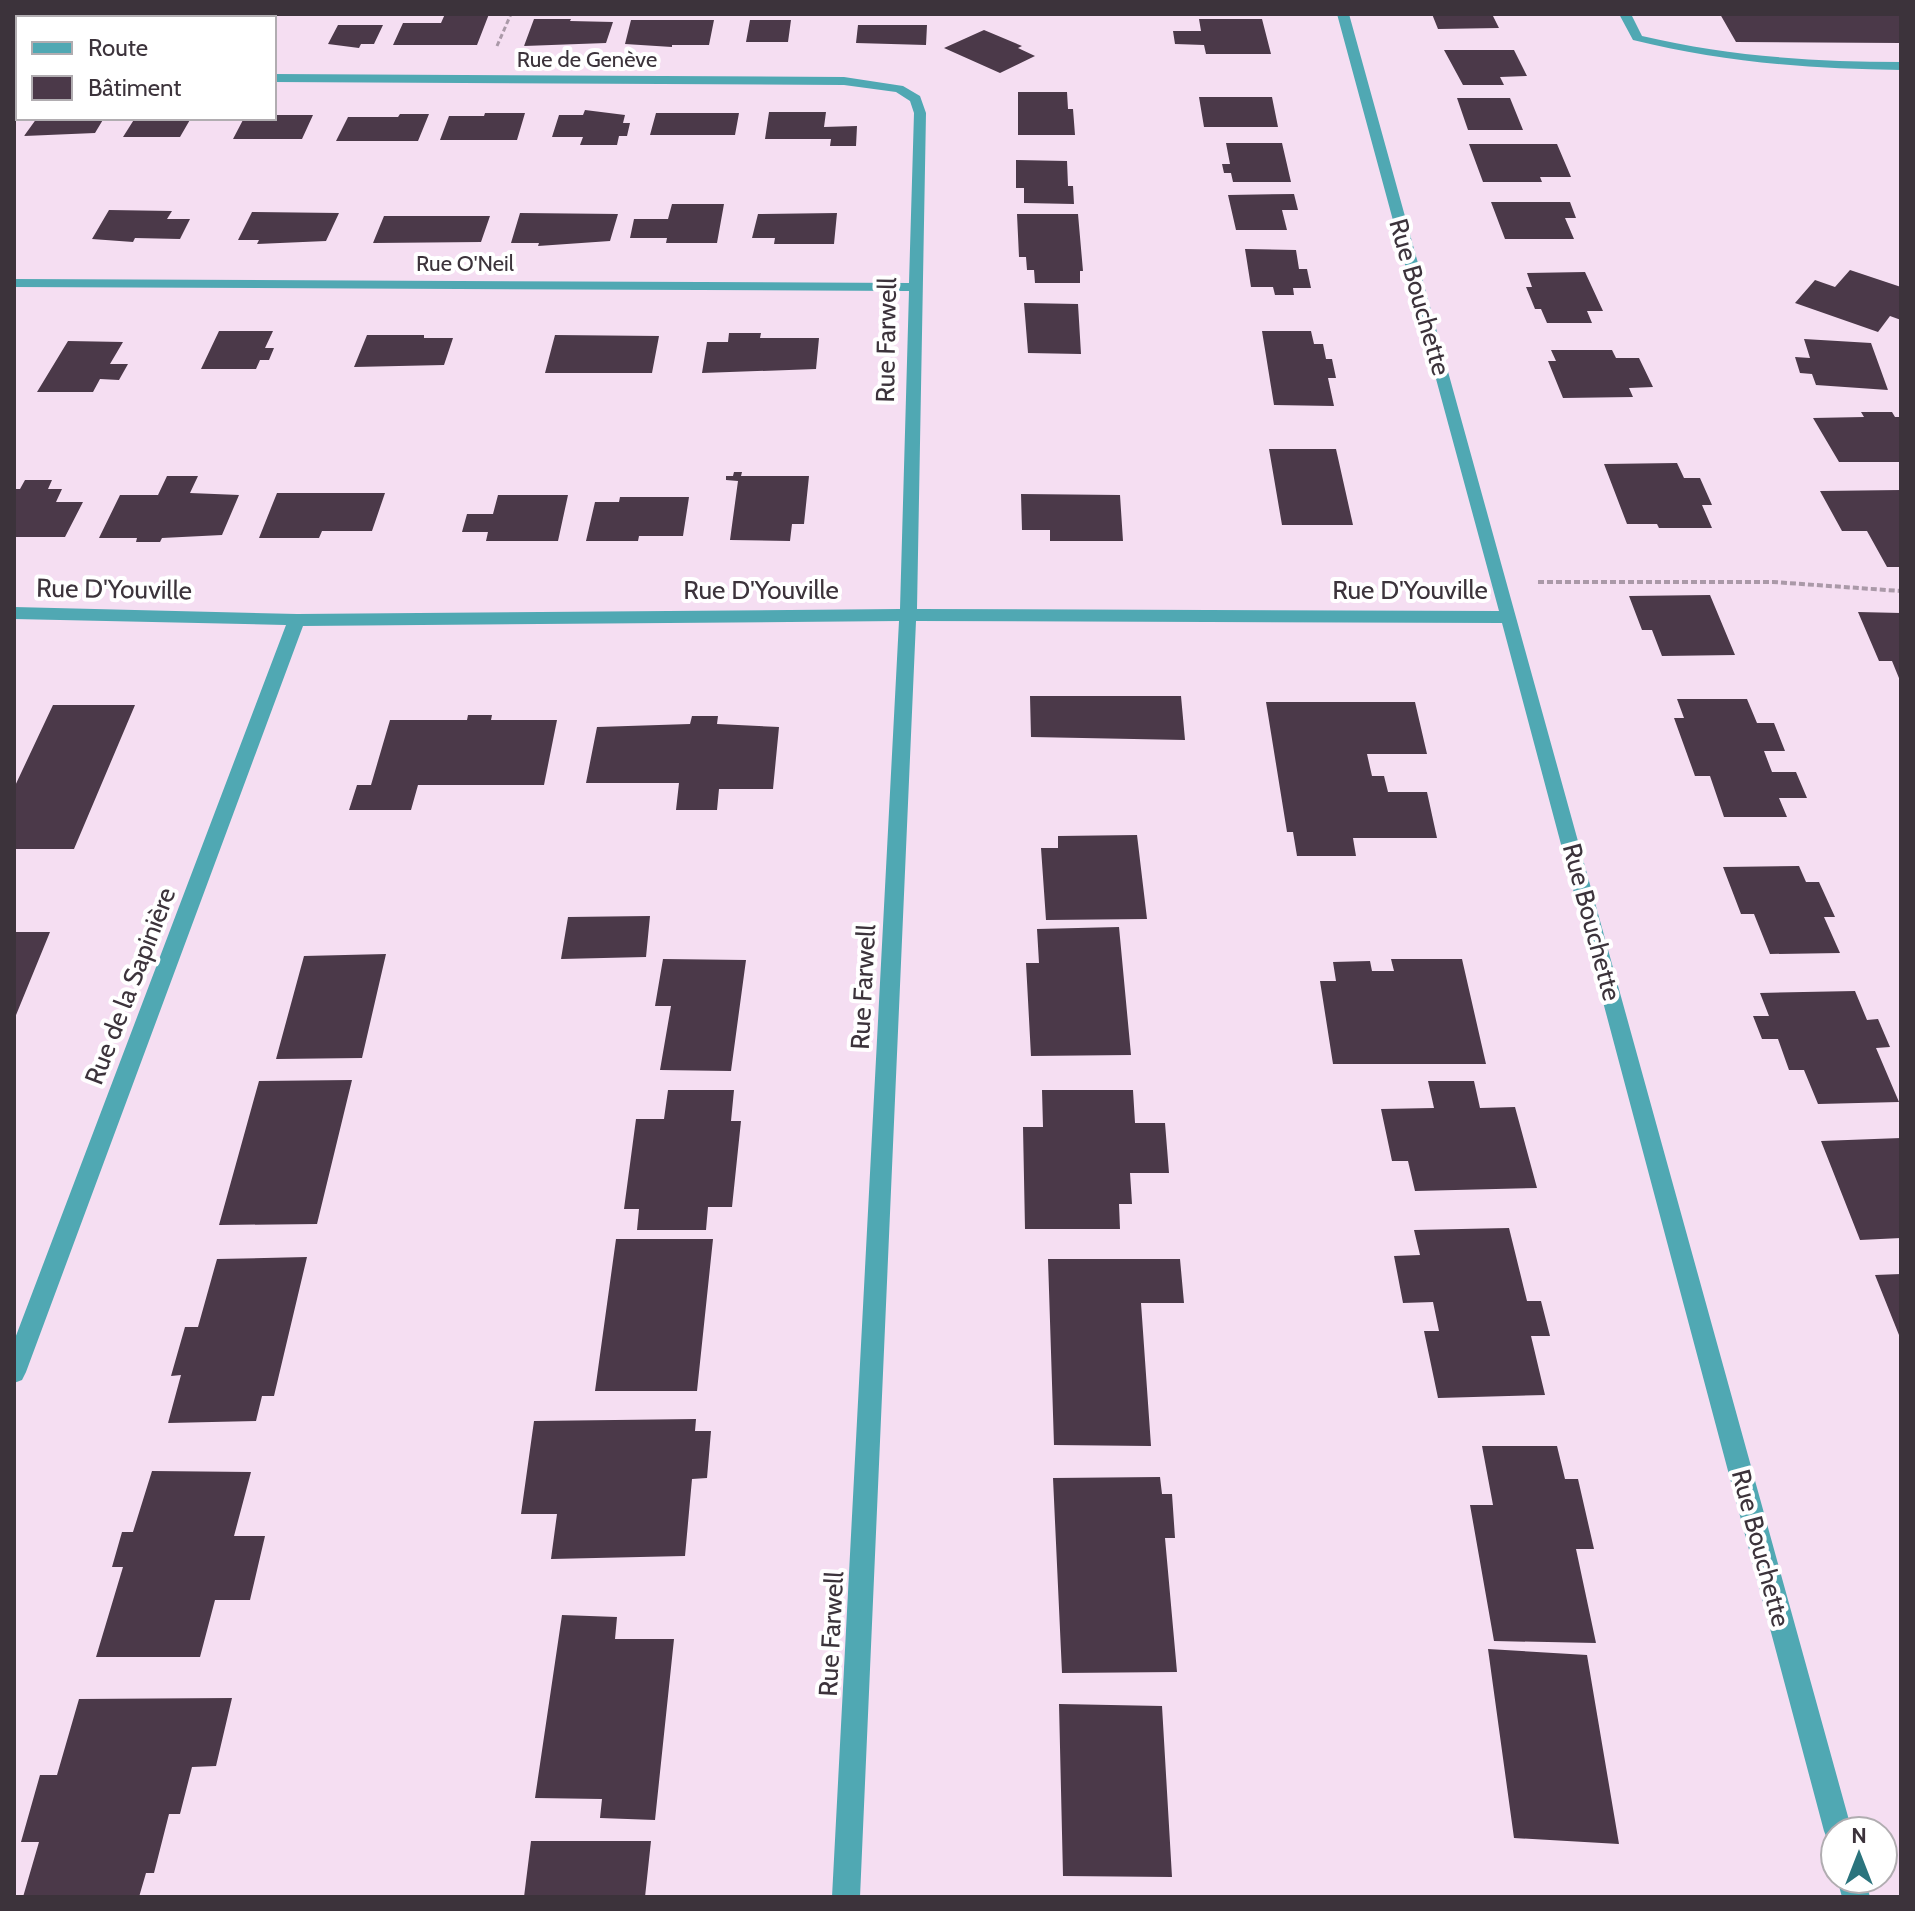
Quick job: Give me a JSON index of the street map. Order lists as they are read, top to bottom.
{
  "streets": {
    "street": [
      "Rue de Genève",
      "Rue O'Neil",
      "Rue Bouchette",
      "Rue Farwell",
      "Rue D'Youville",
      "Rue de la Sapinière"
    ]
  },
  "crossings": [
    ["Rue de Genève", "Rue Farwell"],
    ["Rue O'Neil", "Rue Farwell"],
    ["Rue Bouchette", "Rue D'Youville"],
    ["Rue Farwell", "Rue D'Youville"],
    ["Rue D'Youville", "Rue de la Sapinière"]
  ],
  "legend": ["Route", "Bâtiment"],
  "north": "top"
}
